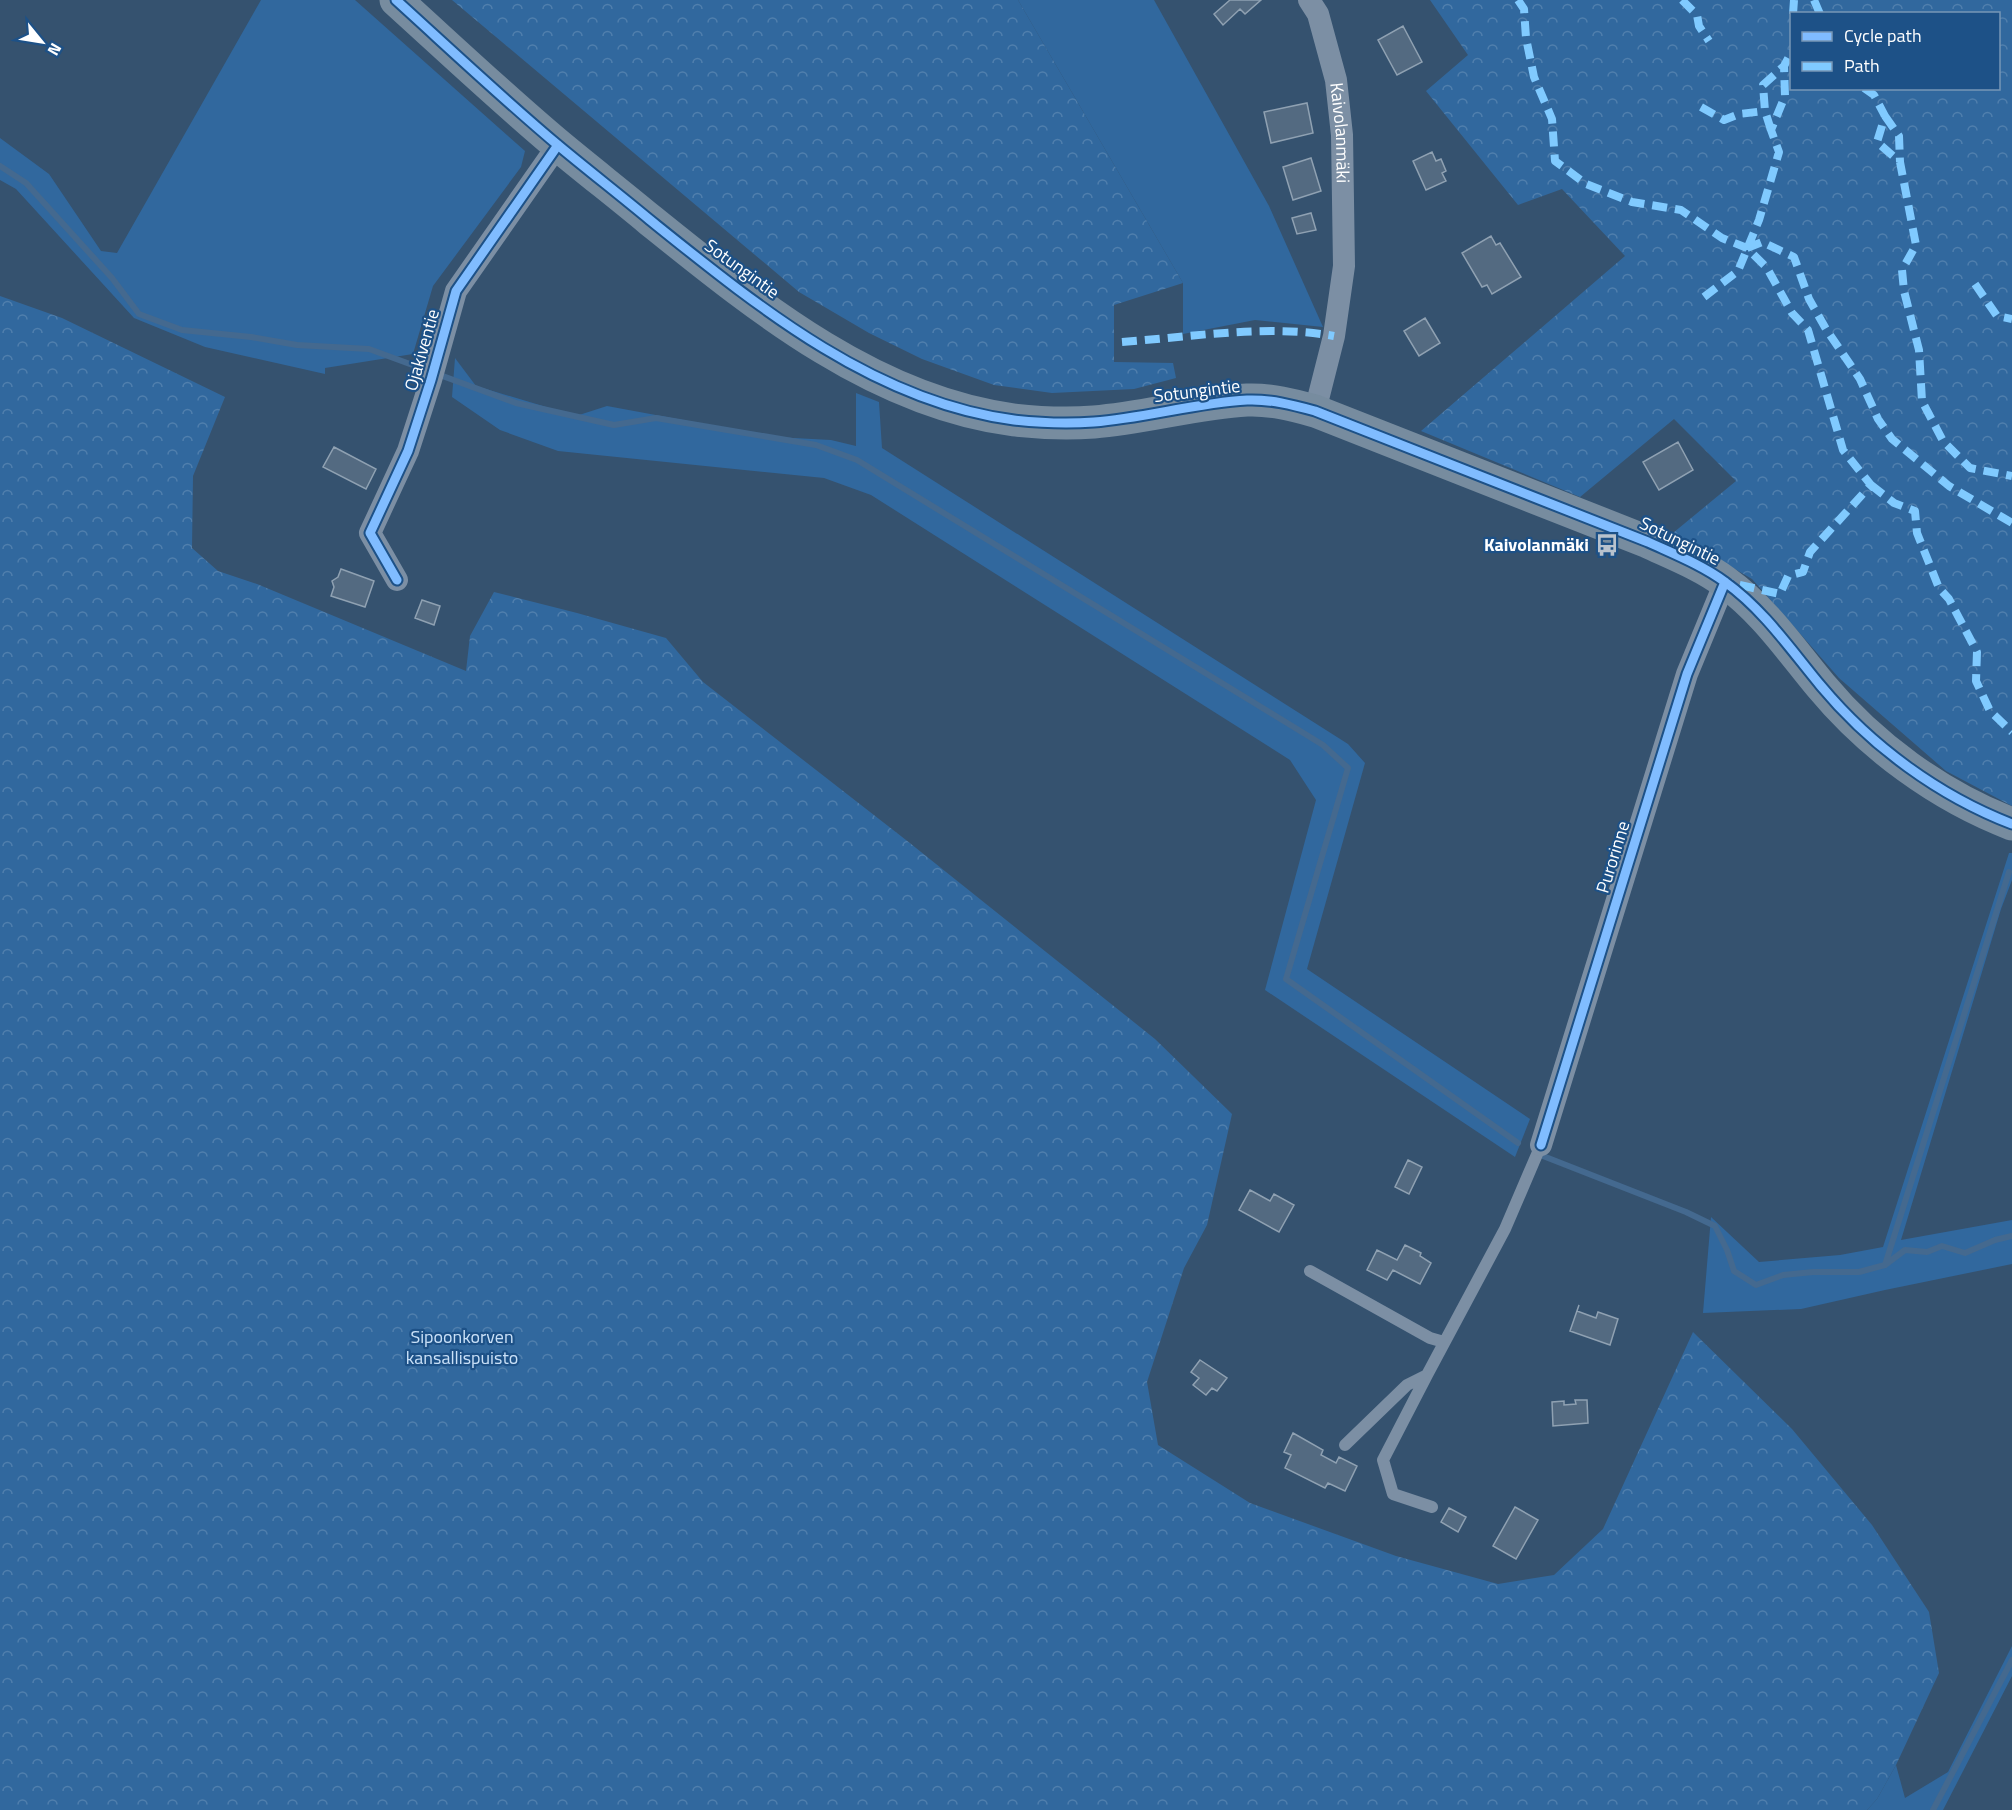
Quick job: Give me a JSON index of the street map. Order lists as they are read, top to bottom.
{
  "streets": {
    "street": [
      "Kaivolanmäki",
      "Sotungintie",
      "Ojakiventie",
      "Purorinne"
    ]
  },
  "crossings": [
    ["Kaivolanmäki", "Sotungintie"],
    ["Sotungintie", "Ojakiventie"],
    ["Sotungintie", "Purorinne"]
  ],
  "parks": ["Sipoonkorven kansallispuisto"],
  "places": {
    "bus stop": ["Kaivolanmäki"]
  },
  "legend": ["Cycle path", "Path"],
  "north": "bottom right"
}
